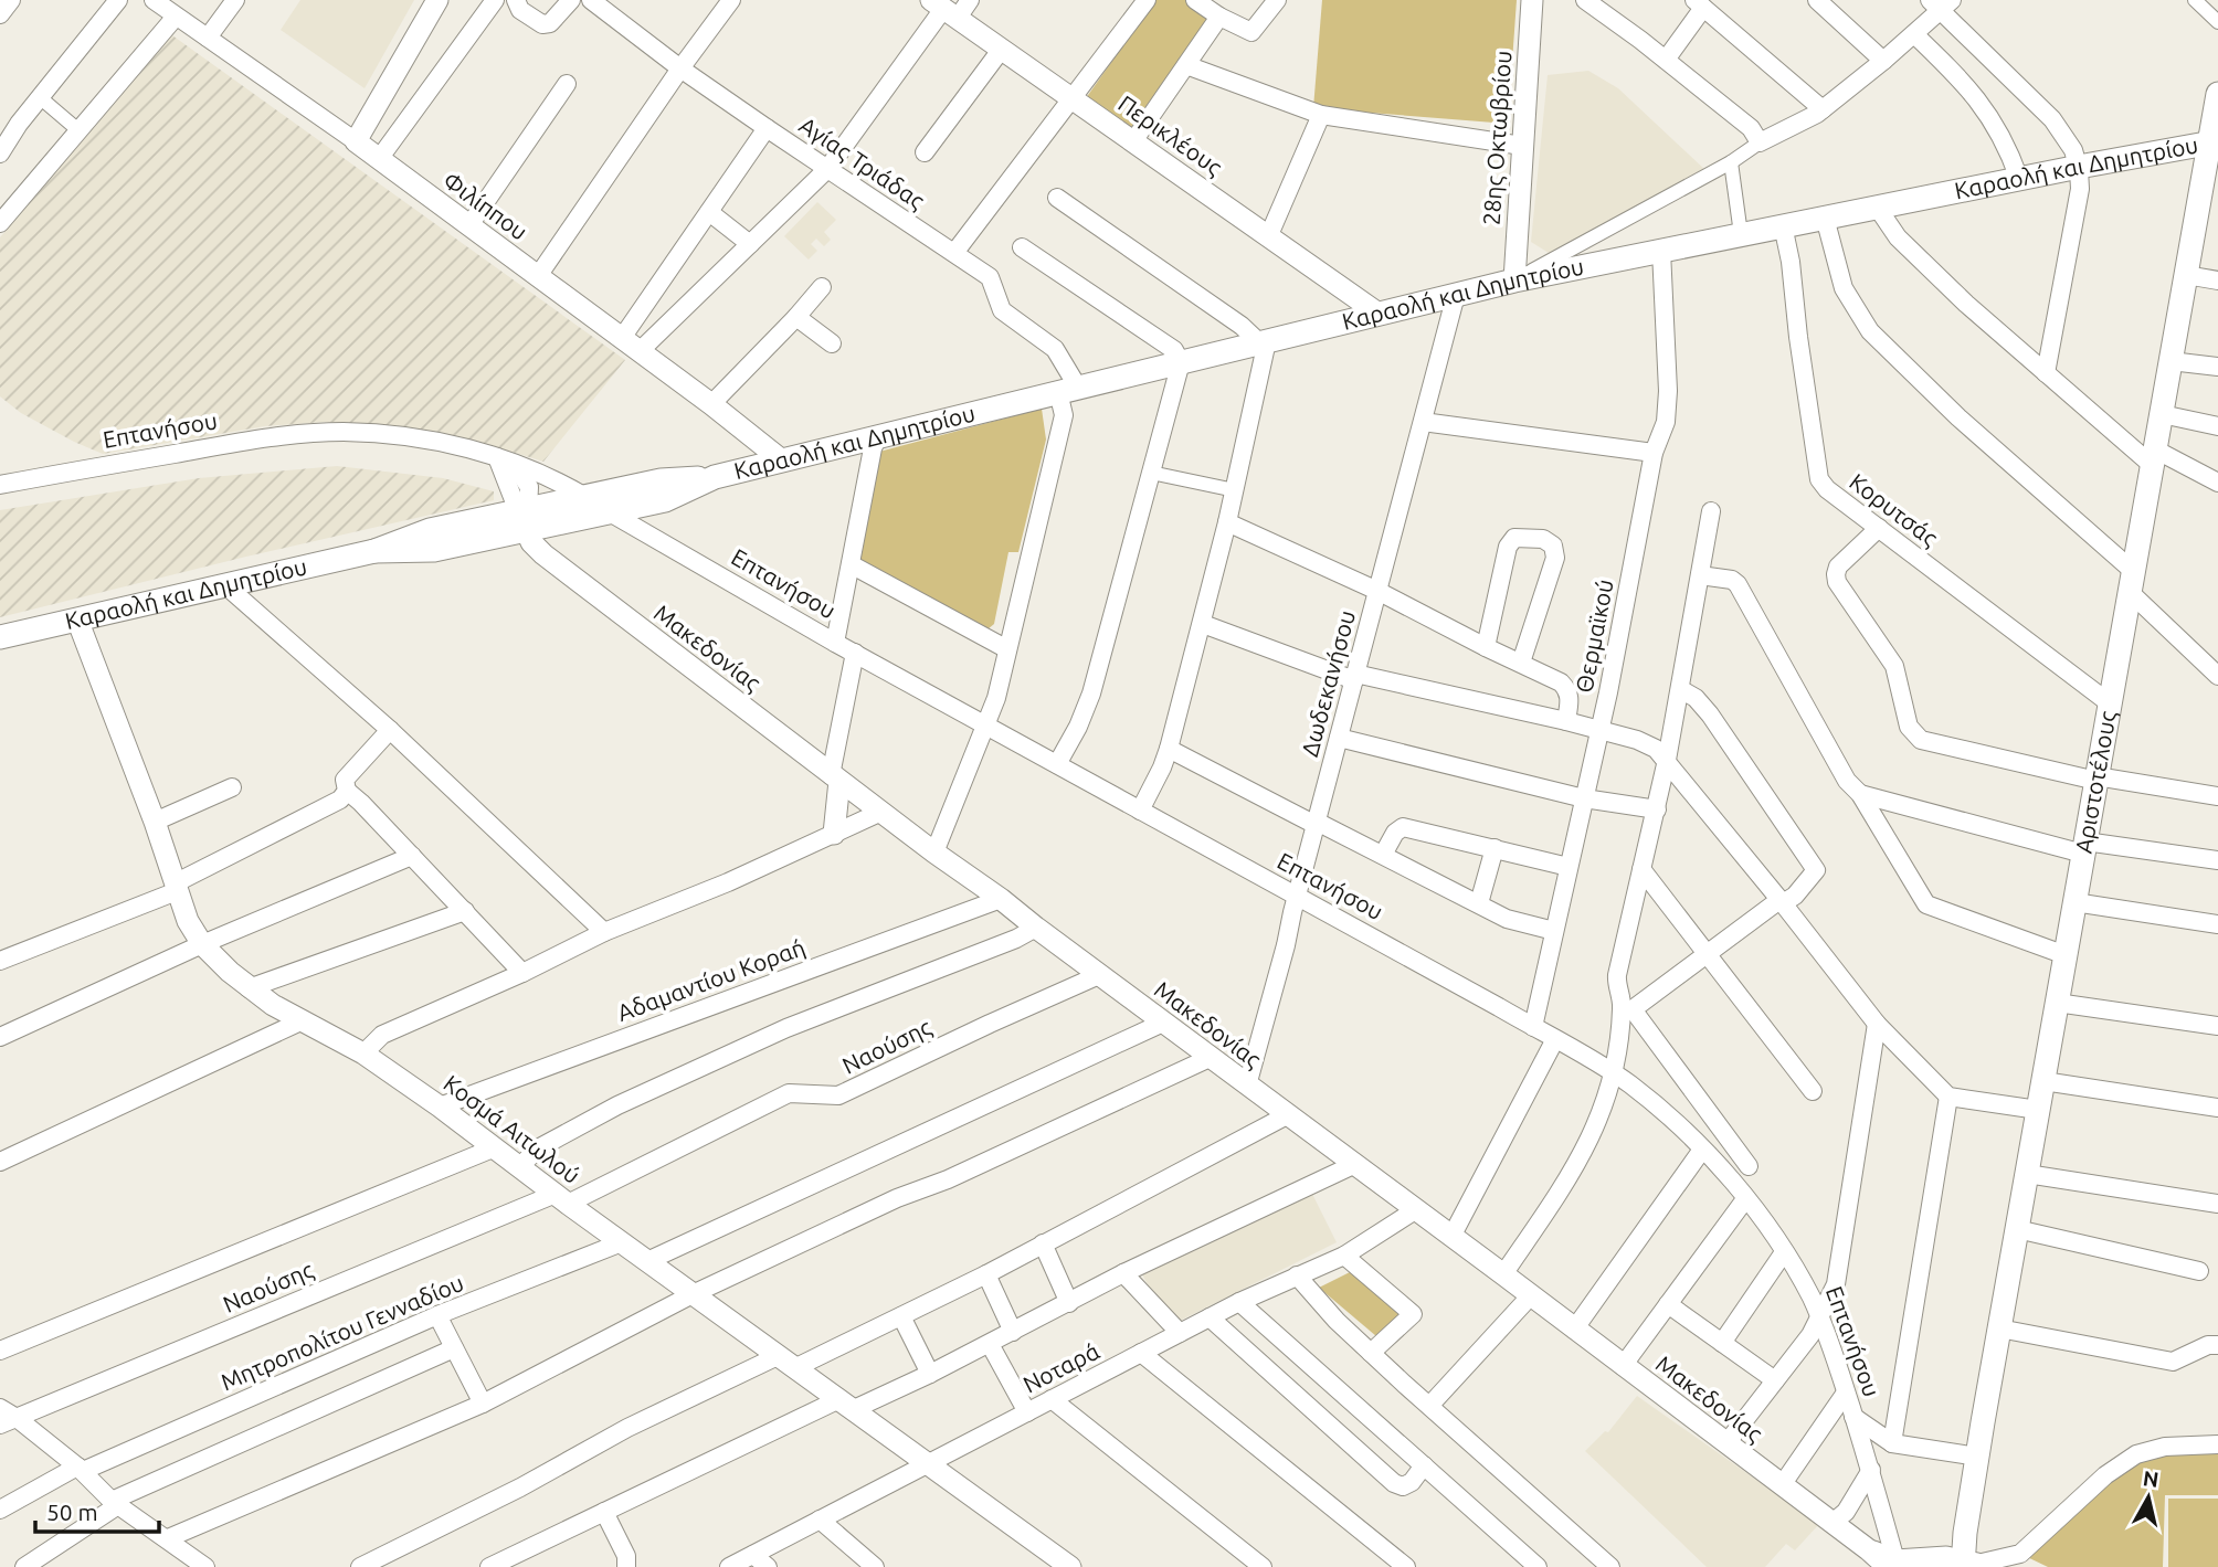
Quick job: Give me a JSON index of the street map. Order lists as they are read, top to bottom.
{
  "streets": {
    "main road": ["Καραολή και Δημητρίου", "Αριστοτέλους"],
    "street": [
      "Περικλέους",
      "28ης Οκτωβρίου",
      "Αγίας Τριάδας",
      "Φιλίππου",
      "Επτανήσου",
      "Κορυτσάς",
      "Θερμαϊκού",
      "Μακεδονίας",
      "Δωδεκανήσου",
      "Αδαμαντίου Κοραή",
      "Ναούσης",
      "Κοσμά Αιτωλού",
      "Μητροπολίτου Γενναδίου",
      "Νοταρά"
    ]
  },
  "crossings": [
    ["Περικλέους", "Καραολή και Δημητρίου"],
    ["28ης Οκτωβρίου", "Καραολή και Δημητρίου"],
    ["Αγίας Τριάδας", "Καραολή και Δημητρίου"],
    ["Καραολή και Δημητρίου", "Φιλίππου"],
    ["Καραολή και Δημητρίου", "Επτανήσου"],
    ["Καραολή και Δημητρίου", "Κορυτσάς"],
    ["Καραολή και Δημητρίου", "Θερμαϊκού"],
    ["Καραολή και Δημητρίου", "Μακεδονίας"],
    ["Καραολή και Δημητρίου", "Δωδεκανήσου"],
    ["Καραολή και Δημητρίου", "Αριστοτέλους"],
    ["Καραολή και Δημητρίου", "Κοσμά Αιτωλού"],
    ["Επτανήσου", "Θερμαϊκού"],
    ["Επτανήσου", "Μακεδονίας"],
    ["Επτανήσου", "Δωδεκανήσου"],
    ["Κορυτσάς", "Αριστοτέλους"],
    ["Μακεδονίας", "Δωδεκανήσου"],
    ["Μακεδονίας", "Αδαμαντίου Κοραή"],
    ["Μακεδονίας", "Ναούσης"],
    ["Μακεδονίας", "Νοταρά"],
    ["Αδαμαντίου Κοραή", "Κοσμά Αιτωλού"],
    ["Ναούσης", "Κοσμά Αιτωλού"],
    ["Κοσμά Αιτωλού", "Μητροπολίτου Γενναδίου"],
    ["Κοσμά Αιτωλού", "Νοταρά"]
  ],
  "scale_bar": "50 m",
  "north": "top"
}
